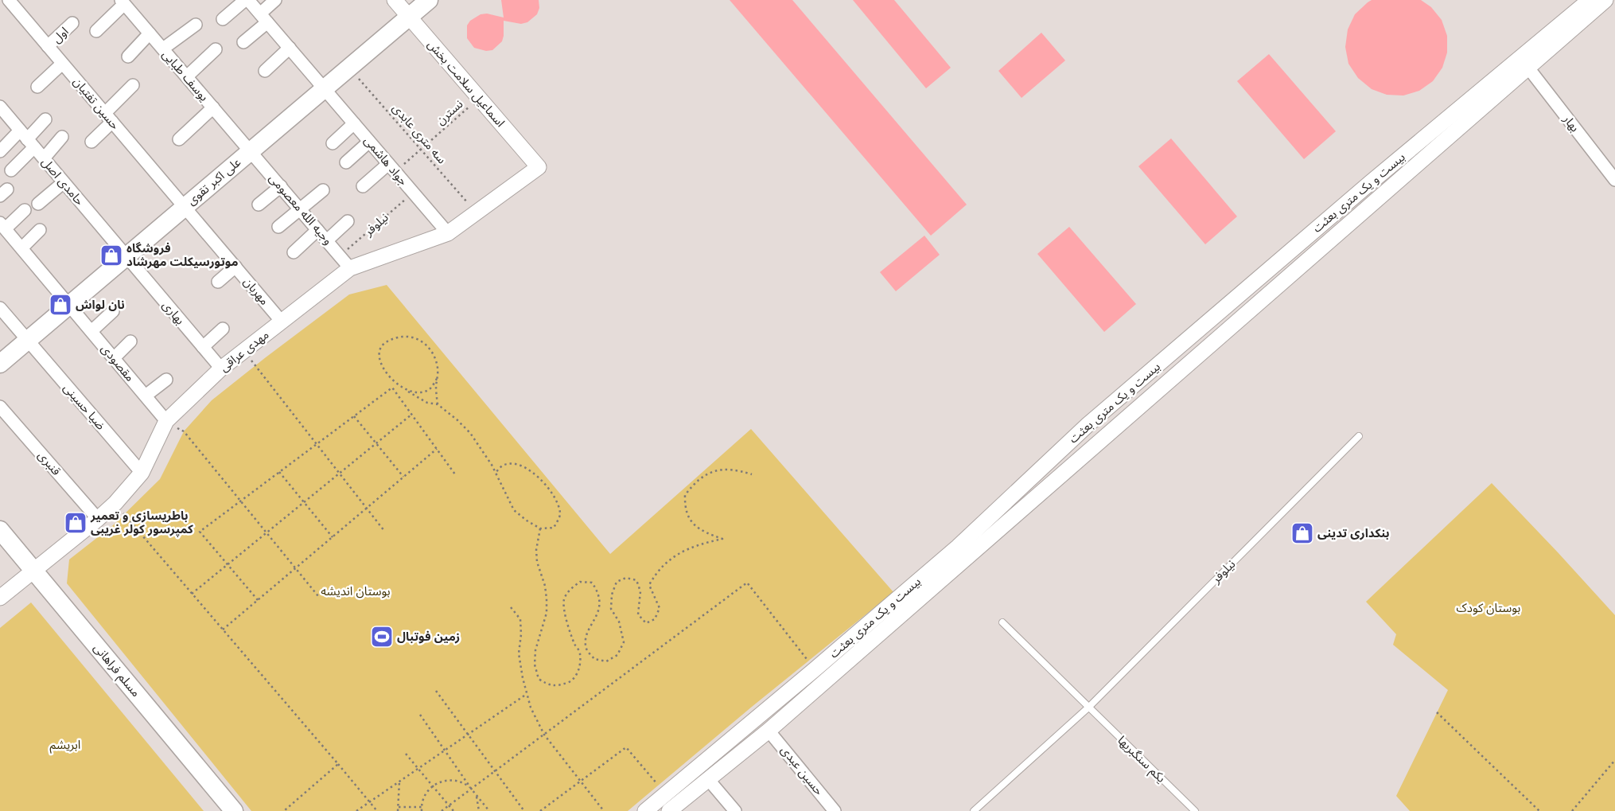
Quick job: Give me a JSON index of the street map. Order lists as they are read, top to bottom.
{
  "streets": {
    "main road": ["علی اکبر تقوی", "مسلم فراهانی"],
    "street": [
      "اول",
      "یوسف طبایی",
      "اسماعیل سلامت بخش",
      "حسین تفتیان",
      "بهار",
      "جواد هاشمی",
      "حامدی اصل",
      "بیست و یک متری بعثت",
      "وجیه الله معصومی",
      "مهربان",
      "بهاری",
      "مهدی عراقی",
      "مقصودی",
      "ضیا حسینی",
      "قنبری",
      "حسین عبدی"
    ],
    "lane": ["نیلوفر", "یکم سنگبریها"],
    "path": ["نسترن", "سه متری عابدی"]
  },
  "crossings": [
    ["اول", "حسین تفتیان"],
    ["یوسف طبایی", "علی اکبر تقوی"],
    ["یوسف طبایی", "وجیه الله معصومی"],
    ["اسماعیل سلامت بخش", "نسترن"],
    ["اسماعیل سلامت بخش", "علی اکبر تقوی"],
    ["اسماعیل سلامت بخش", "مهدی عراقی"],
    ["حسین تفتیان", "علی اکبر تقوی"],
    ["حسین تفتیان", "مهربان"],
    ["نسترن", "سه متری عابدی"],
    ["نسترن", "جواد هاشمی"],
    ["بهار", "بیست و یک متری بعثت"],
    ["سه متری عابدی", "علی اکبر تقوی"],
    ["سه متری عابدی", "مهدی عراقی"],
    ["جواد هاشمی", "علی اکبر تقوی"],
    ["جواد هاشمی", "نیلوفر"],
    ["جواد هاشمی", "مهدی عراقی"],
    ["حامدی اصل", "علی اکبر تقوی"],
    ["حامدی اصل", "بهاری"],
    ["علی اکبر تقوی", "وجیه الله معصومی"],
    ["علی اکبر تقوی", "مهربان"],
    ["علی اکبر تقوی", "بهاری"],
    ["علی اکبر تقوی", "مقصودی"],
    ["علی اکبر تقوی", "ضیا حسینی"],
    ["بیست و یک متری بعثت", "حسین عبدی"],
    ["وجیه الله معصومی", "نیلوفر"],
    ["وجیه الله معصومی", "مهدی عراقی"],
    ["نیلوفر", "یکم سنگبریها"],
    ["مهربان", "مهدی عراقی"],
    ["بهاری", "مهدی عراقی"],
    ["مهدی عراقی", "مقصودی"],
    ["مهدی عراقی", "ضیا حسینی"],
    ["مهدی عراقی", "قنبری"],
    ["مهدی عراقی", "مسلم فراهانی"]
  ],
  "parks": ["بوستان اندیشه", "بوستان کودک", "ابریشم"],
  "places": {
    "shop": [
      "فروشگاه موتورسیکلت مهرشاد",
      "نان لواش",
      "باطریسازی و تعمیر کمپرسور کولر غریبی",
      "بنکداری تدینی"
    ],
    "sports": ["زمین فوتبال"]
  }
}
